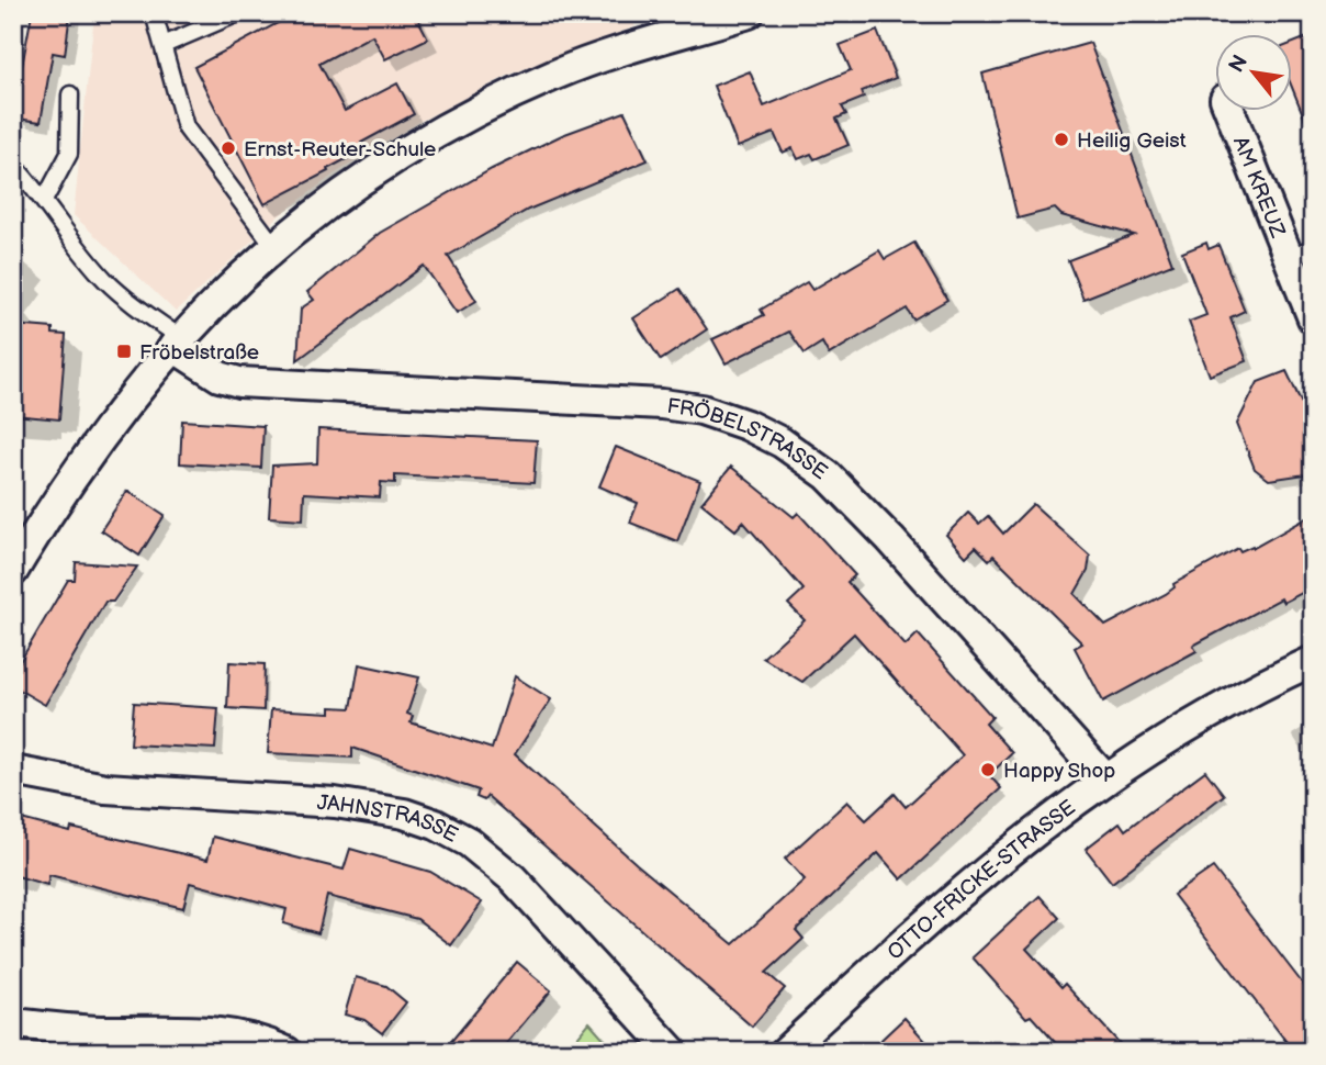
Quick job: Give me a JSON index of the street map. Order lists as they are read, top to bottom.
{
  "streets": {
    "street": [
      "AM KREUZ",
      "FRÖBELSTRASSE",
      "JAHNSTRASSE",
      "OTTO-FRICKE-STRASSE"
    ]
  },
  "crossings": [
    ["FRÖBELSTRASSE", "OTTO-FRICKE-STRASSE"]
  ],
  "places": {
    "other": ["Heilig Geist", "Ernst-Reuter-Schule", "Happy Shop"],
    "transit": ["Fröbelstraße"]
  },
  "north": "top left"
}
